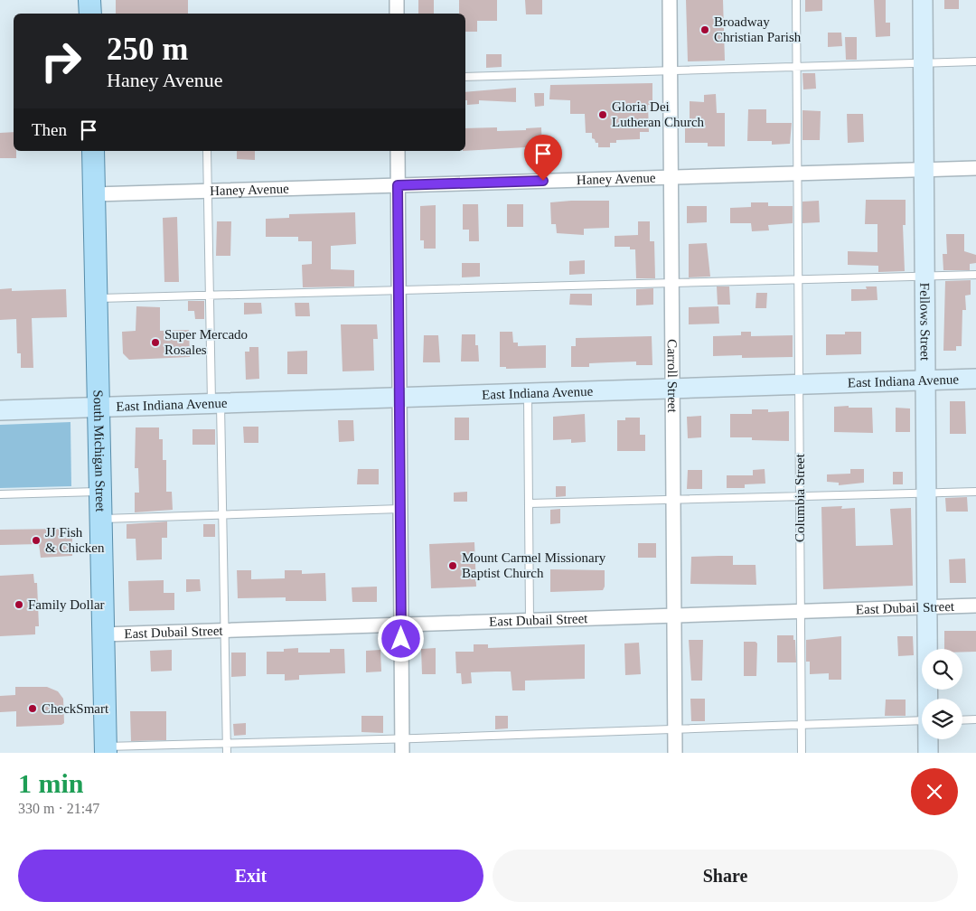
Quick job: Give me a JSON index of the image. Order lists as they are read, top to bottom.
{
  "streets": {
    "main road": ["South Michigan Street"],
    "street": [
      "Haney Avenue",
      "Fellows Street",
      "Carroll Street",
      "East Indiana Avenue",
      "East Dubail Street"
    ],
    "lane": ["Columbia Street"]
  },
  "crossings": [
    ["Haney Avenue", "Fellows Street"],
    ["Haney Avenue", "Carroll Street"],
    ["Haney Avenue", "South Michigan Street"],
    ["Haney Avenue", "Columbia Street"],
    ["Fellows Street", "East Indiana Avenue"],
    ["Fellows Street", "East Dubail Street"],
    ["Carroll Street", "East Indiana Avenue"],
    ["Carroll Street", "East Dubail Street"],
    ["East Indiana Avenue", "South Michigan Street"],
    ["East Indiana Avenue", "Columbia Street"],
    ["South Michigan Street", "East Dubail Street"],
    ["Columbia Street", "East Dubail Street"]
  ],
  "places": [
    "Broadway Christian Parish",
    "Gloria Dei Lutheran Church",
    "Super Mercado Rosales",
    "JJ Fish & Chicken",
    "Mount Carmel Missionary Baptist Church",
    "Family Dollar",
    "CheckSmart"
  ],
  "page": {
    "turn": ["250 m", "Haney Avenue"],
    "then": "Then",
    "heading": ["1 min", "330 m · 21:47"],
    "buttons": ["Exit", "Share"]
  }
}
